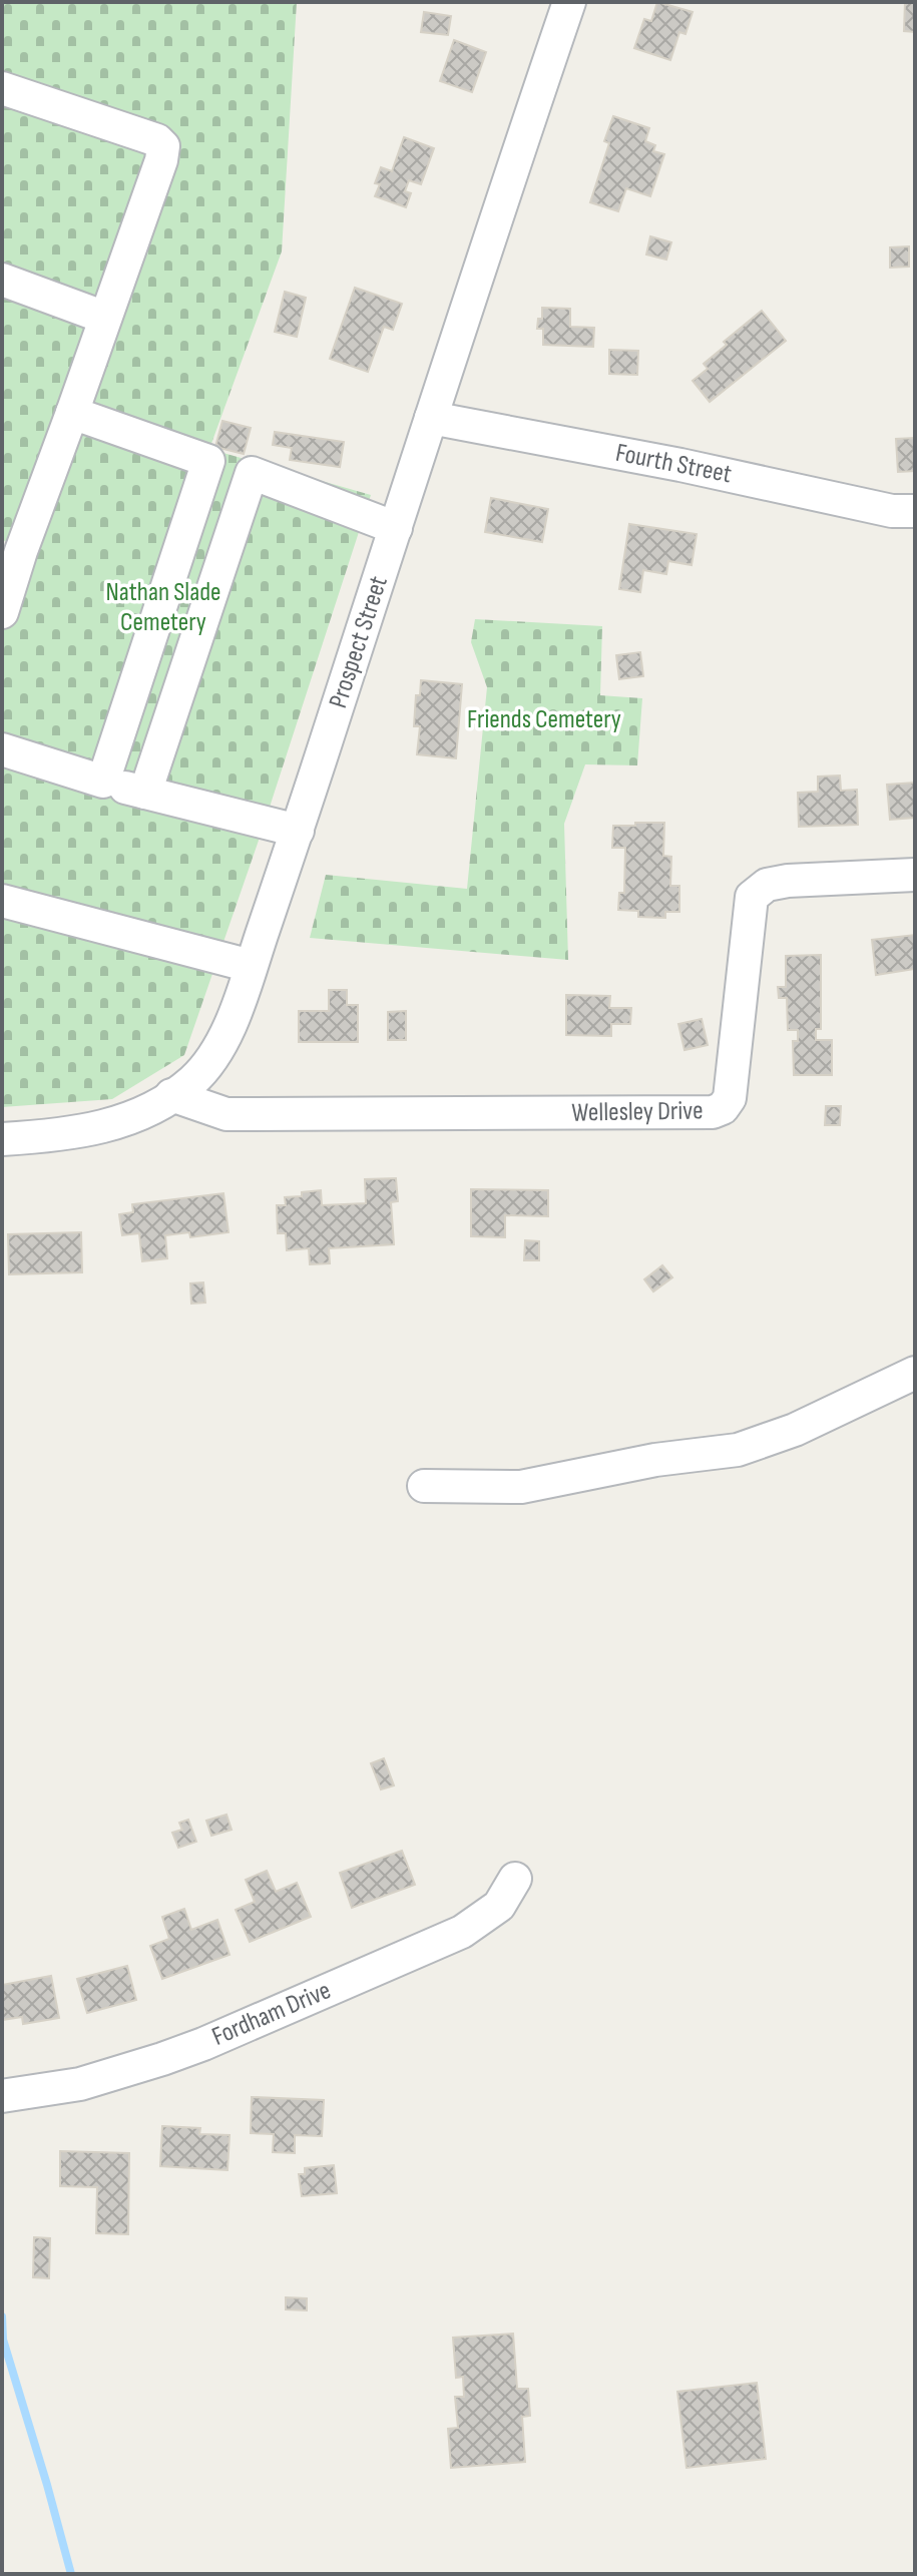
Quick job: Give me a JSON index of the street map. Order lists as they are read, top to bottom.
{
  "streets": {
    "street": [
      "Fourth Street",
      "Prospect Street",
      "Wellesley Drive",
      "Fordham Drive"
    ]
  },
  "crossings": [
    ["Fourth Street", "Prospect Street"],
    ["Prospect Street", "Wellesley Drive"]
  ],
  "parks": ["Nathan Slade Cemetery", "Friends Cemetery"]
}
